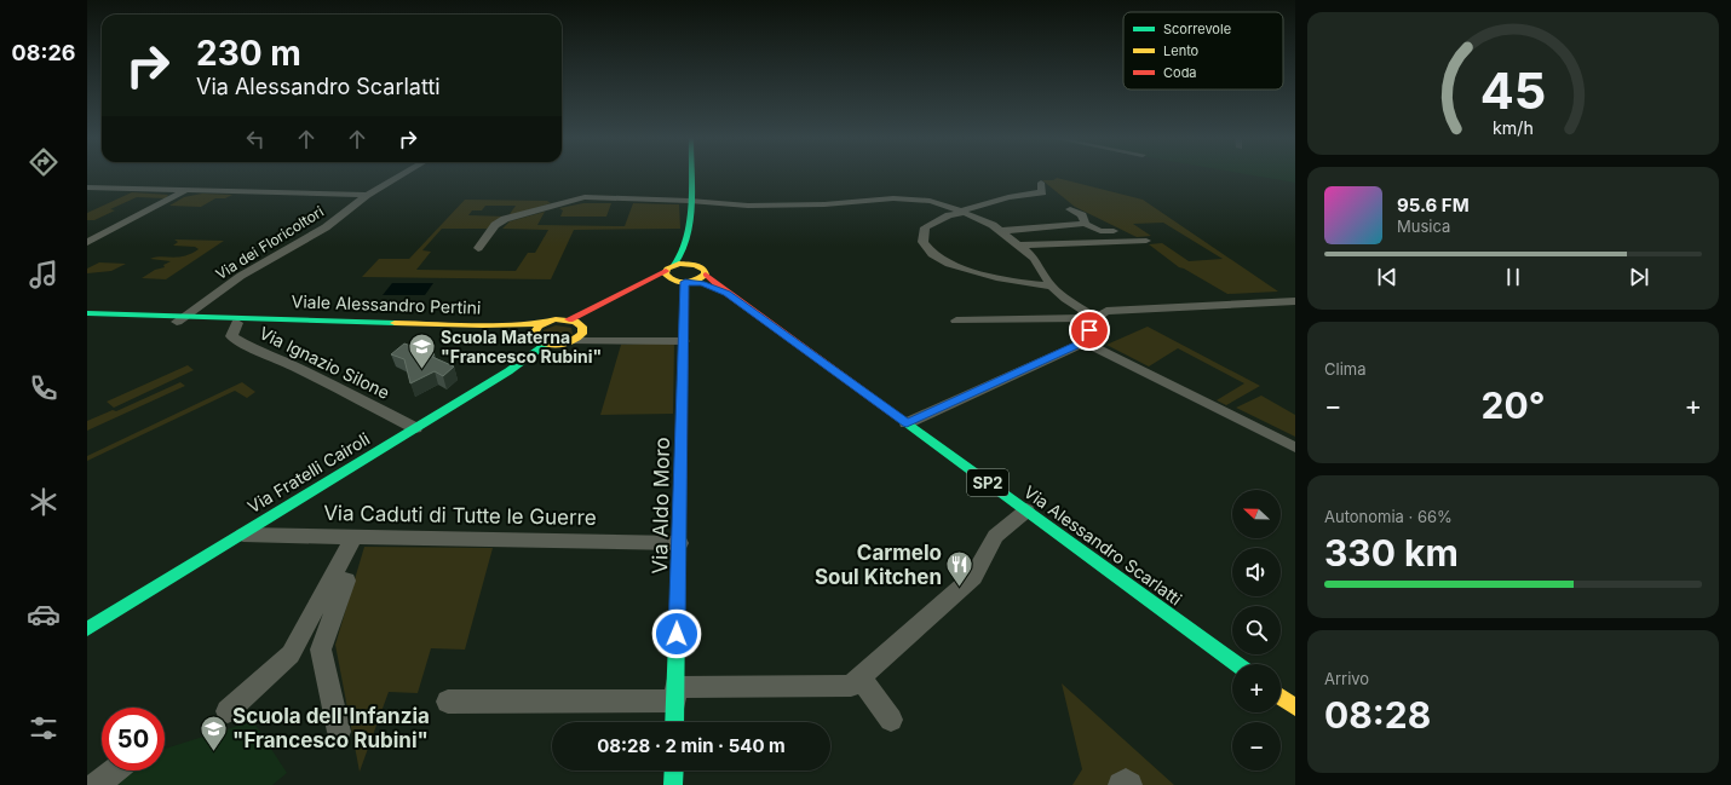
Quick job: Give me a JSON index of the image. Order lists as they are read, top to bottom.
{
  "streets": {
    "main road": [
      "Viale Alessandro Pertini",
      "Via Fratelli Cairoli",
      "SP2",
      "Via Aldo Moro",
      "Via Alessandro Scarlatti"
    ],
    "street": ["Via dei Floricoltori", "Via Ignazio Silone", "Via Caduti di Tutte le Guerre"]
  },
  "crossings": [
    ["Viale Alessandro Pertini", "Via Ignazio Silone"],
    ["Viale Alessandro Pertini", "Via Alessandro Scarlatti"],
    ["Via Ignazio Silone", "Via Fratelli Cairoli"],
    ["Via Fratelli Cairoli", "Via Caduti di Tutte le Guerre"],
    ["Via Aldo Moro", "Via Caduti di Tutte le Guerre"],
    ["Via Aldo Moro", "Via Alessandro Scarlatti"]
  ],
  "places": {
    "school or university": ["Scuola Materna \"Francesco Rubini\"", "Scuola dell'Infanzia \"Francesco Rubini\""],
    "restaurant": ["Carmelo Soul Kitchen"]
  },
  "legend": ["Scorrevole", "Lento", "Coda"],
  "north": "left",
  "page": {
    "tabs": "08:26",
    "turn": ["230 m", "Via Alessandro Scarlatti"],
    "song": ["95.6 FM", "Musica"],
    "tile": [
      "Clima",
      ["Autonomia · 66%", "330 km"],
      ["Arrivo", "08:28"]
    ],
    "heat": ["−", "20°", "+"],
    "map_buttons": ["+", "−"],
    "limit": "50",
    "trip": "08:28 · 2 min · 540 m",
    "gauge": ["45", "km/h"]
  }
}
